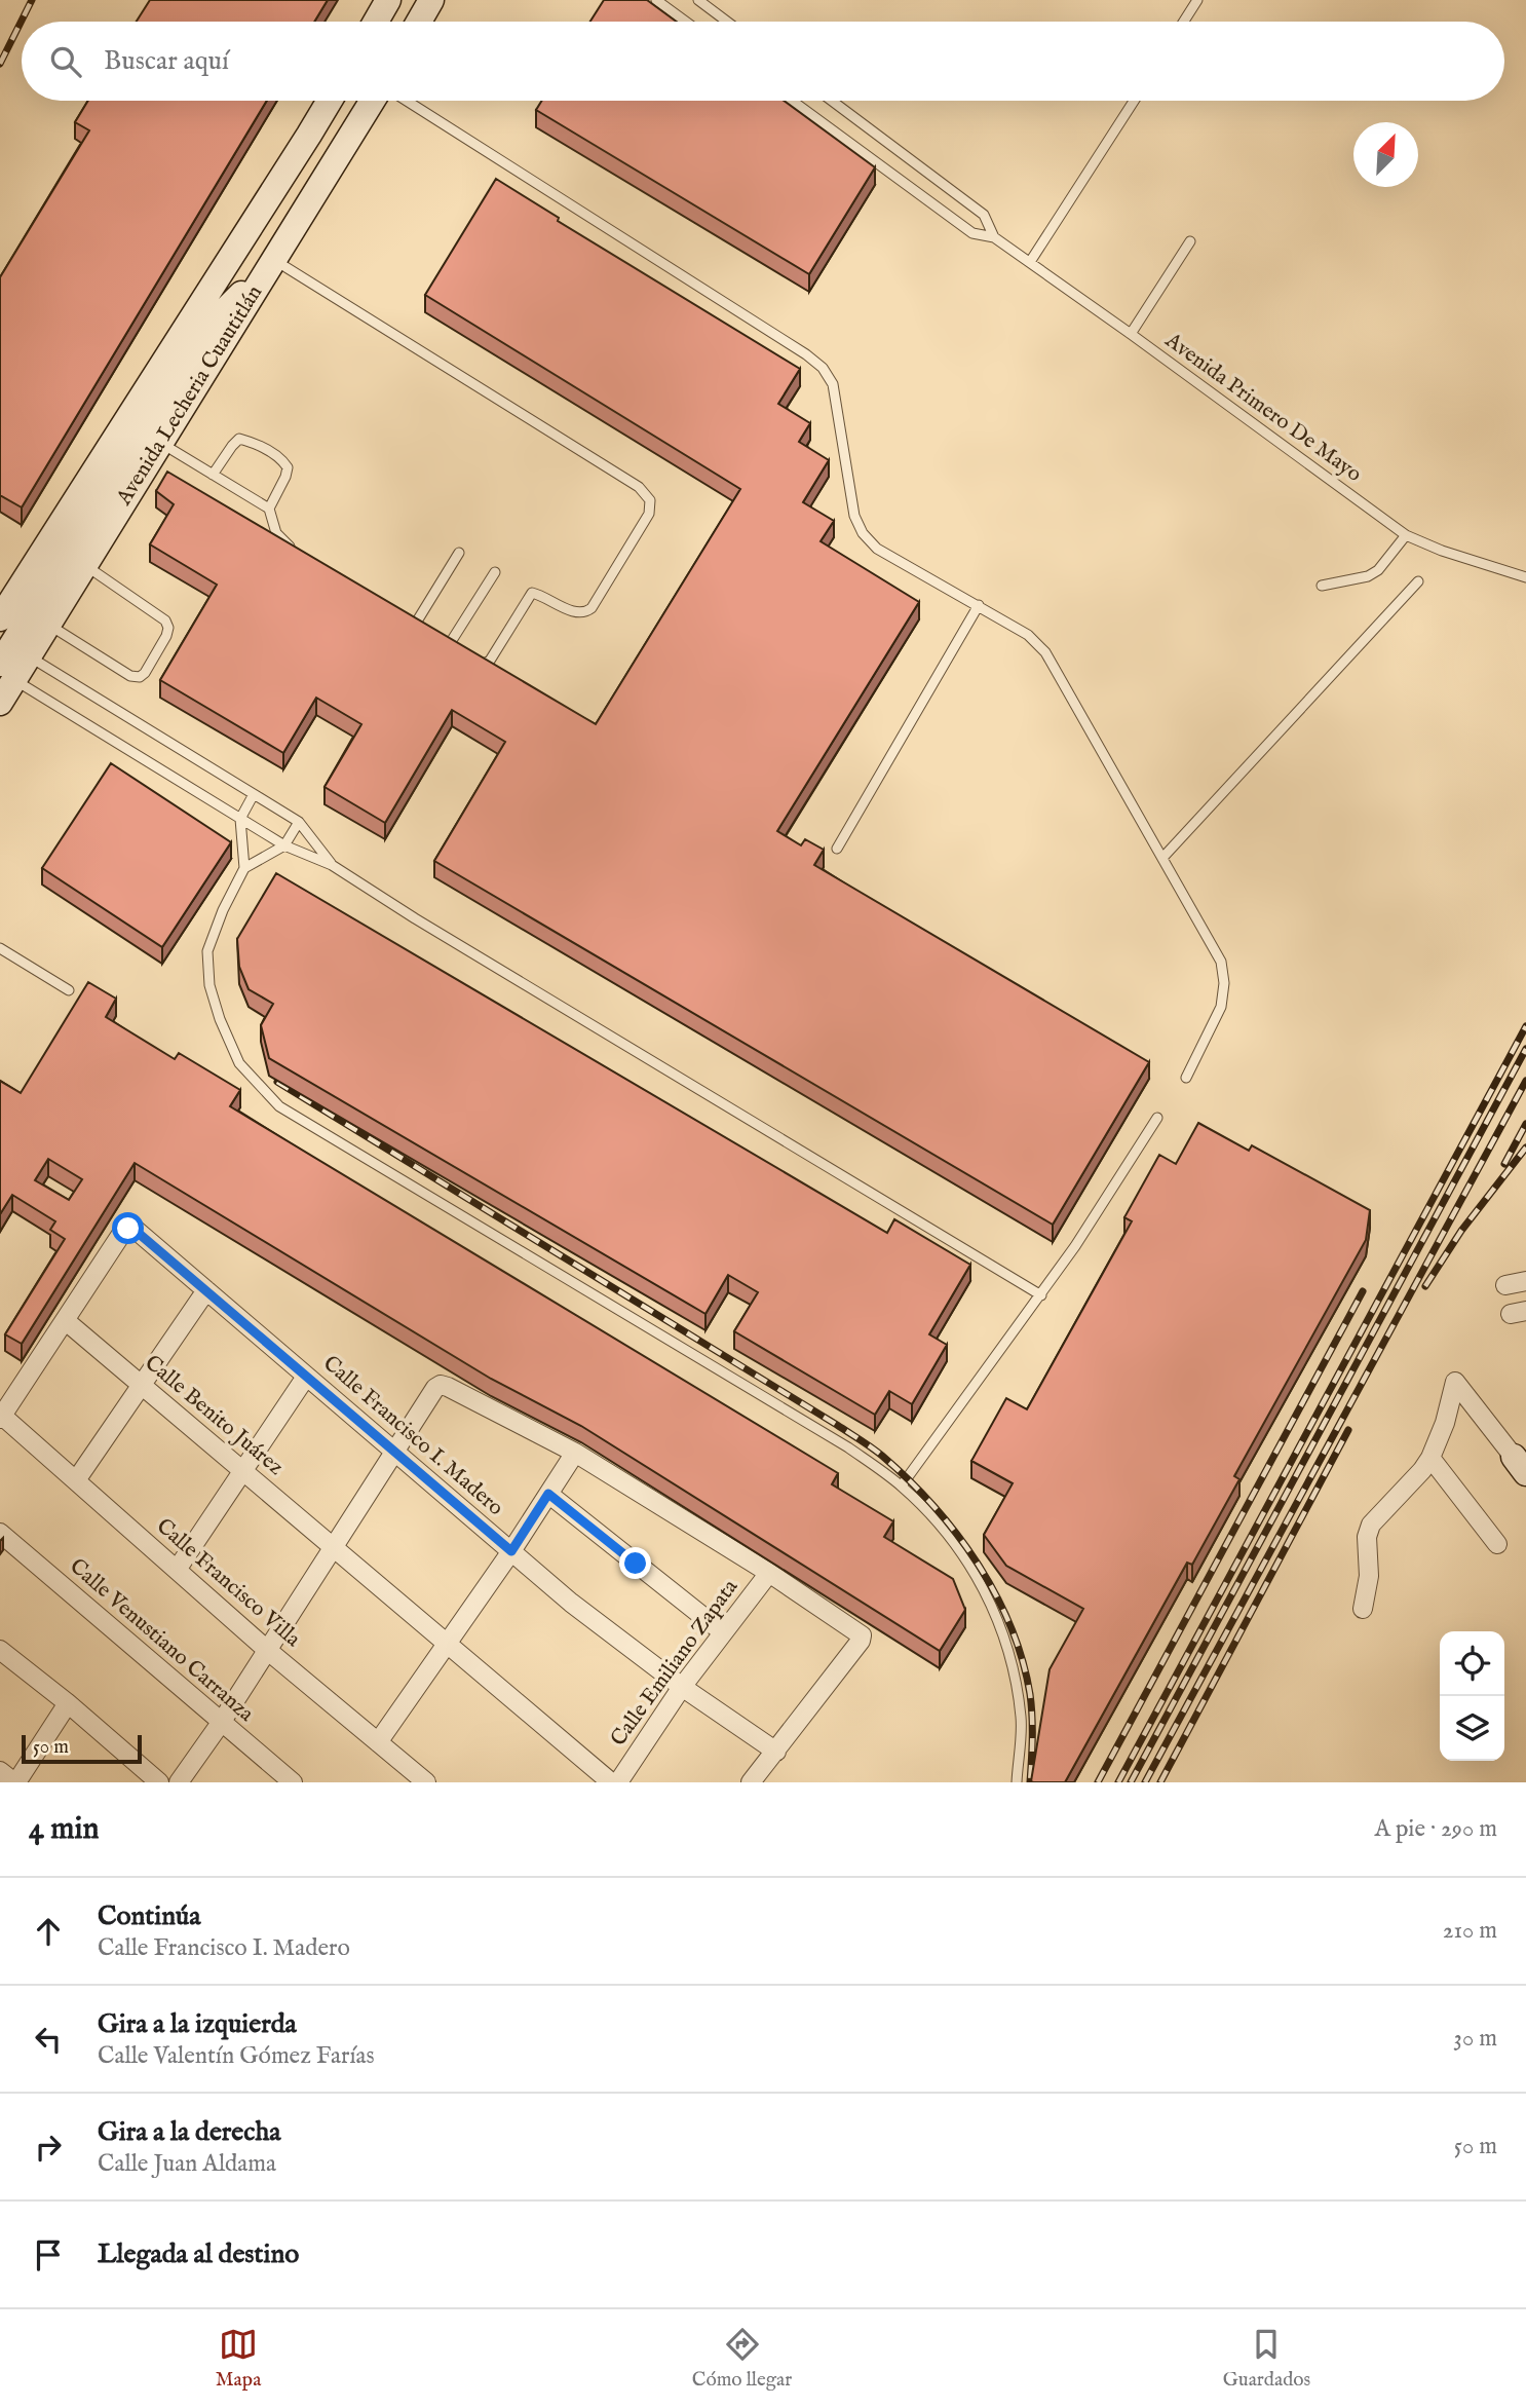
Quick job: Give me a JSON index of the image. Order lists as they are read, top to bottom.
{
  "streets": {
    "main road": ["Avenida Lecheria Cuautitlán"],
    "street": [
      "Calle Benito Juárez",
      "Calle Francisco I. Madero",
      "Calle Francisco Villa",
      "Calle Venustiano Carranza",
      "Calle Emiliano Zapata"
    ],
    "lane": ["Avenida Primero De Mayo"]
  },
  "crossings": [
    ["Calle Benito Juárez", "Calle Francisco I. Madero"],
    ["Calle Francisco I. Madero", "Calle Emiliano Zapata"]
  ],
  "scale_bar": "50 m",
  "north": "top right",
  "page": {
    "search": "Buscar aquí",
    "scale": "50 m",
    "heading": ["4 min", "A pie · 290 m"],
    "list": [
      ["Continúa", "Calle Francisco I. Madero", "210 m"],
      ["Gira a la izquierda", "Calle Valentín Gómez Farías", "30 m"],
      ["Gira a la derecha", "Calle Juan Aldama", "50 m"],
      "Llegada al destino"
    ],
    "nav": ["Mapa", "Cómo llegar", "Guardados"]
  }
}
